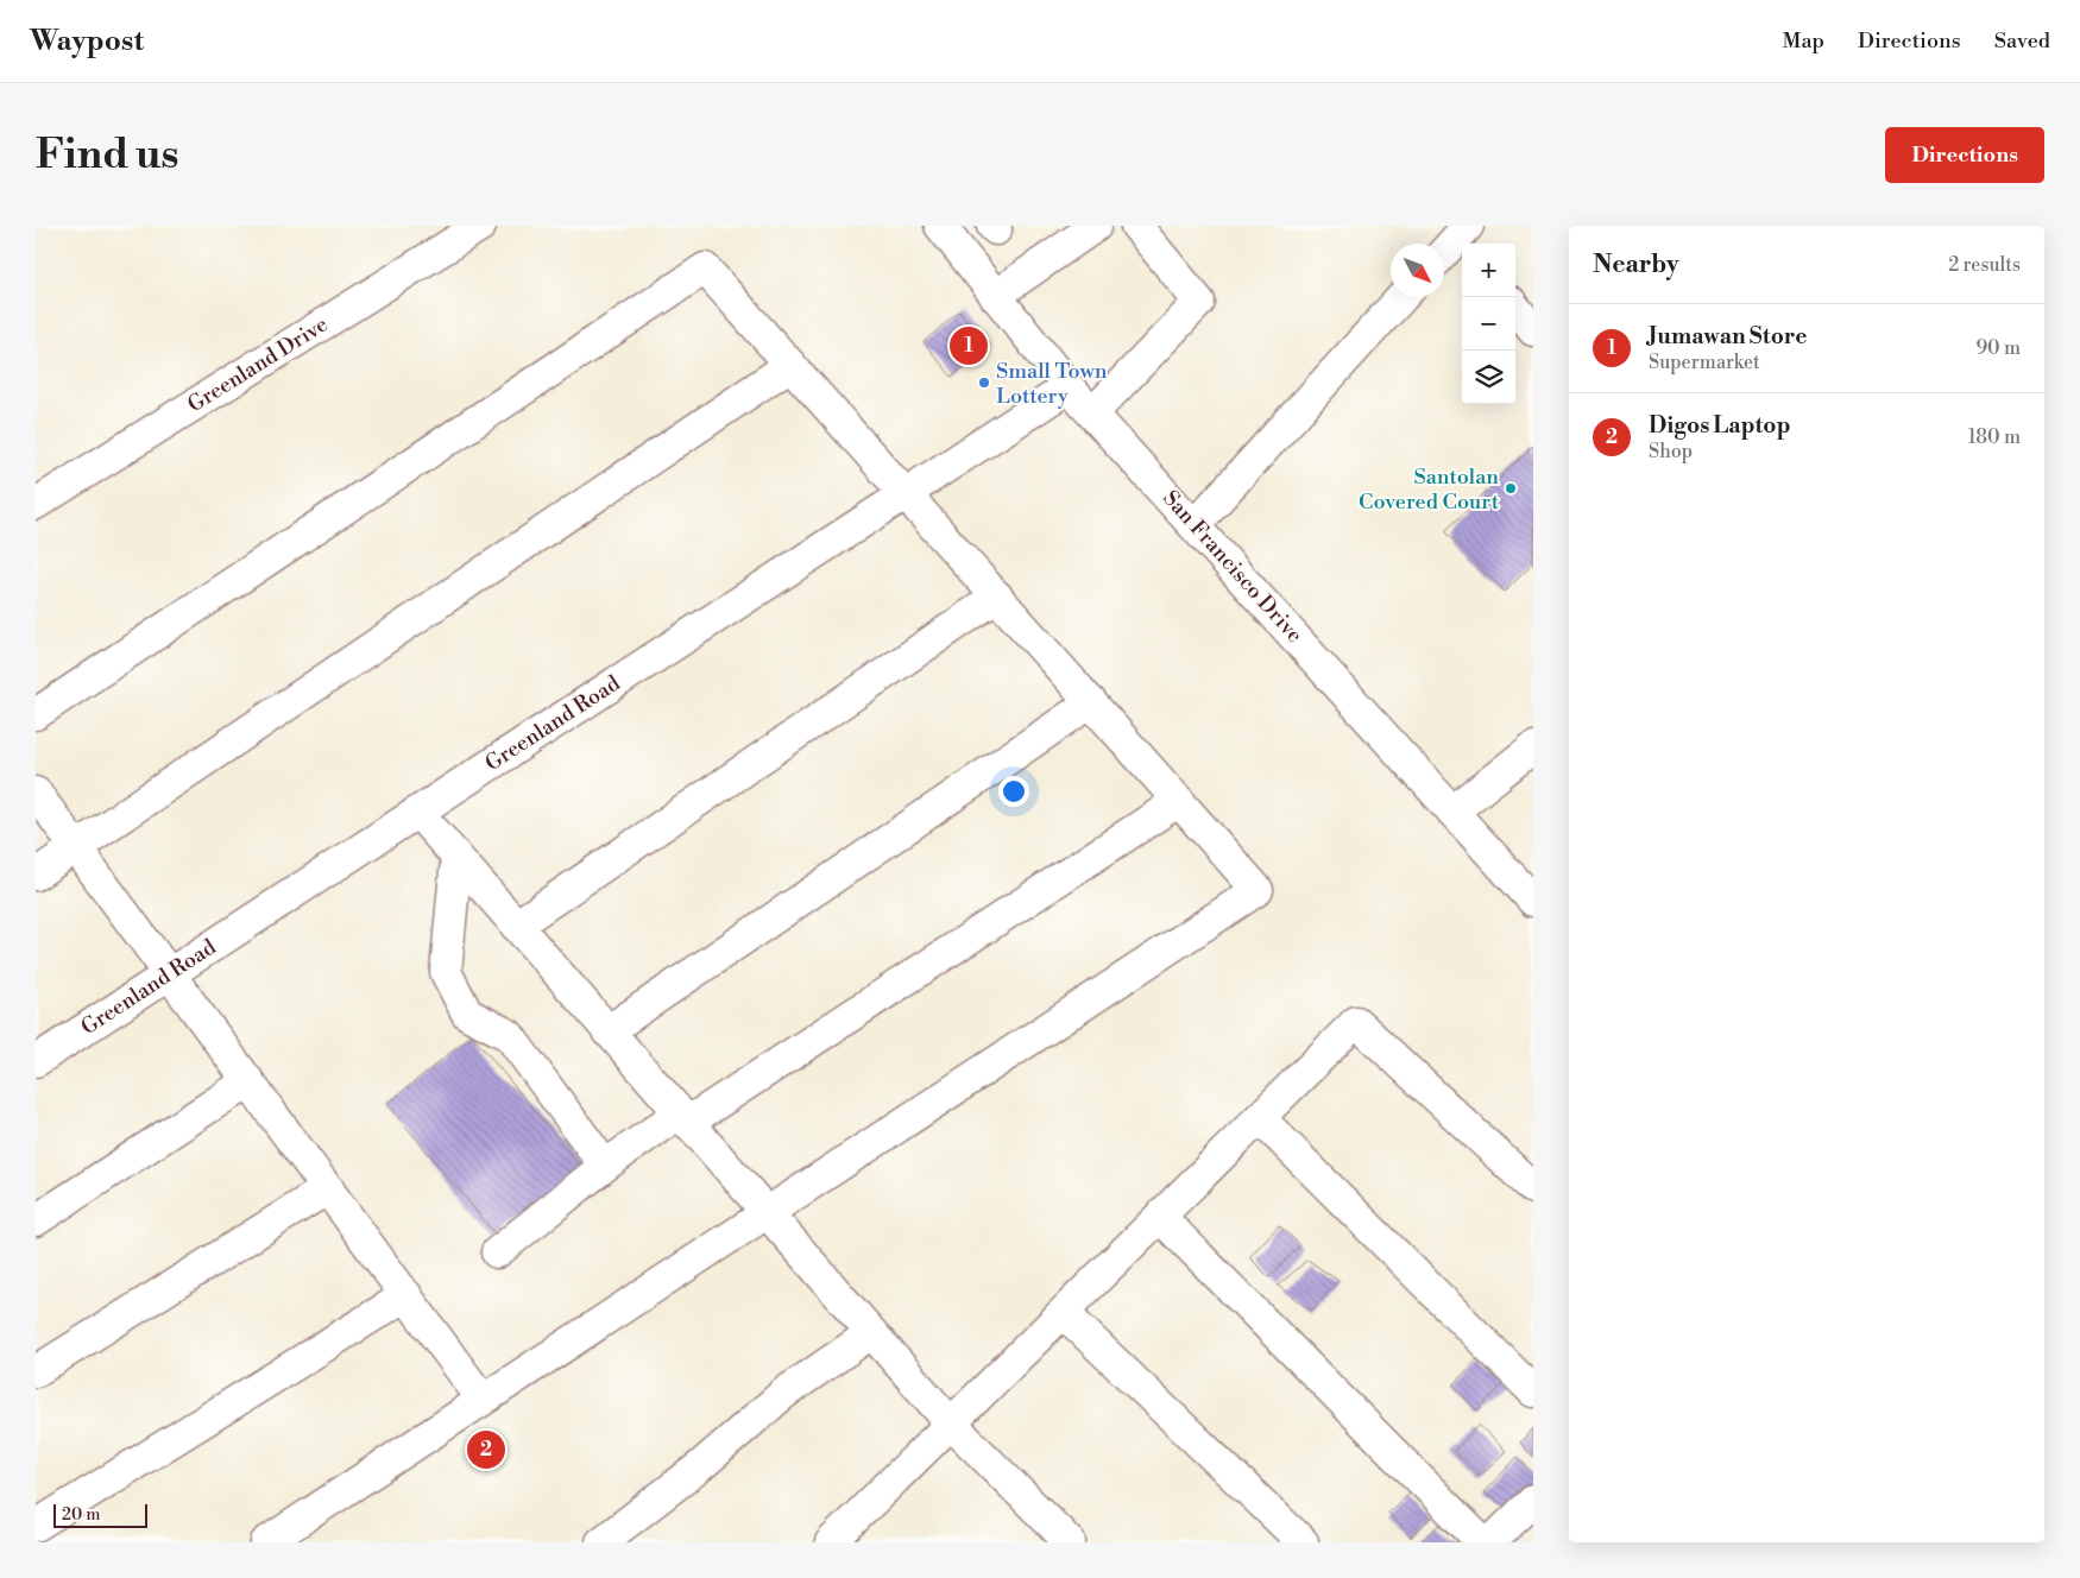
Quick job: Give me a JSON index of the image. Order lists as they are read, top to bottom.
{
  "streets": {
    "street": ["Greenland Drive", "San Francisco Drive", "Greenland Road"]
  },
  "crossings": [
    ["San Francisco Drive", "Greenland Road"]
  ],
  "places": ["Small Town Lottery", "Santolan Covered Court"],
  "scale_bar": "20 m",
  "north": "bottom right",
  "page": {
    "header": "Waypost",
    "nav": ["Map", "Directions", "Saved"],
    "buttons": "Directions",
    "title": "Find us",
    "heading": ["Nearby", "2 results"],
    "map_buttons": ["+", "−"],
    "list": [
      {
        "mark": "1",
        "name": "Jumawan Store",
        "note": "Supermarket",
        "value": "90 m"
      },
      {
        "mark": "2",
        "name": "Digos Laptop",
        "note": "Shop",
        "value": "180 m"
      }
    ],
    "pins": ["1", "2"],
    "scale": "20 m"
  }
}
